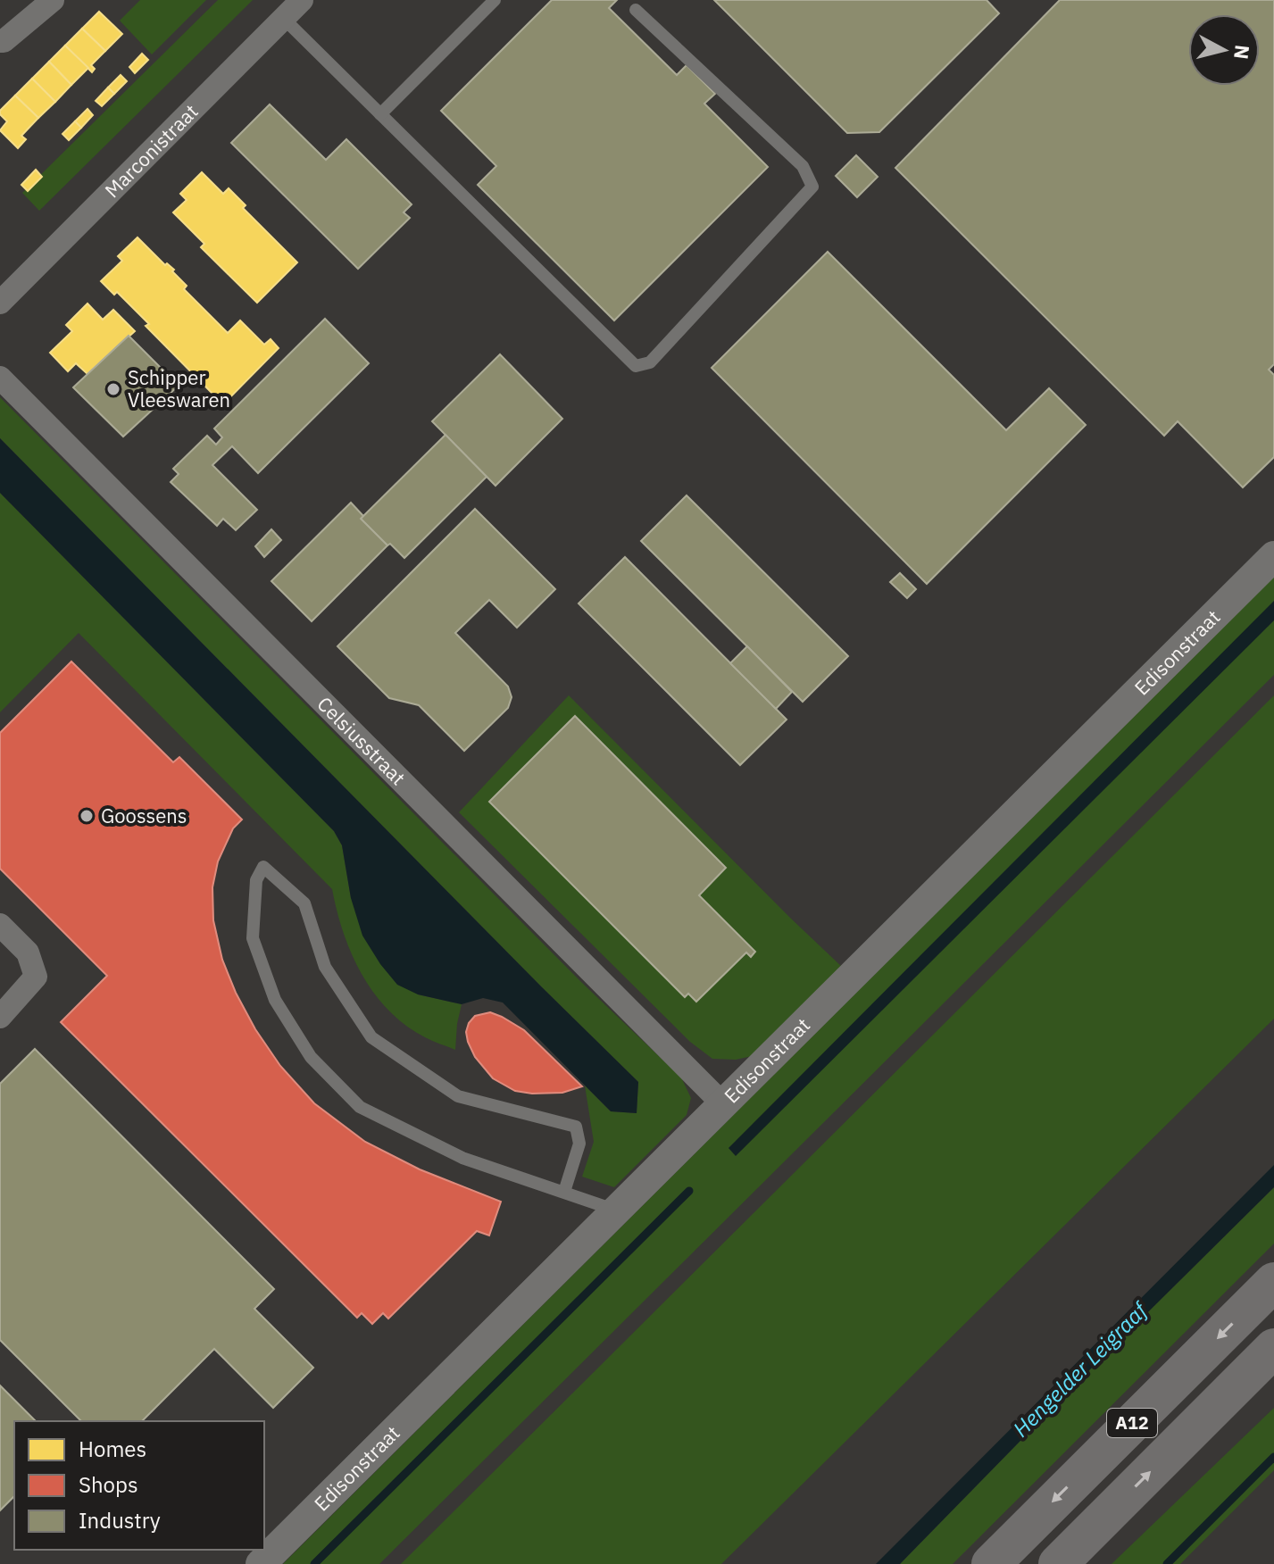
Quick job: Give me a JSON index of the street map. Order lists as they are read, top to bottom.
{
  "streets": {
    "highway": ["A12"],
    "street": ["Marconistraat", "Edisonstraat", "Celsiusstraat"]
  },
  "crossings": [
    ["Edisonstraat", "Celsiusstraat"]
  ],
  "water": ["Hengelder Leigraaf"],
  "places": ["Schipper Vleeswaren", "Goossens"],
  "legend": ["Homes", "Shops", "Industry"],
  "north": "right"
}
